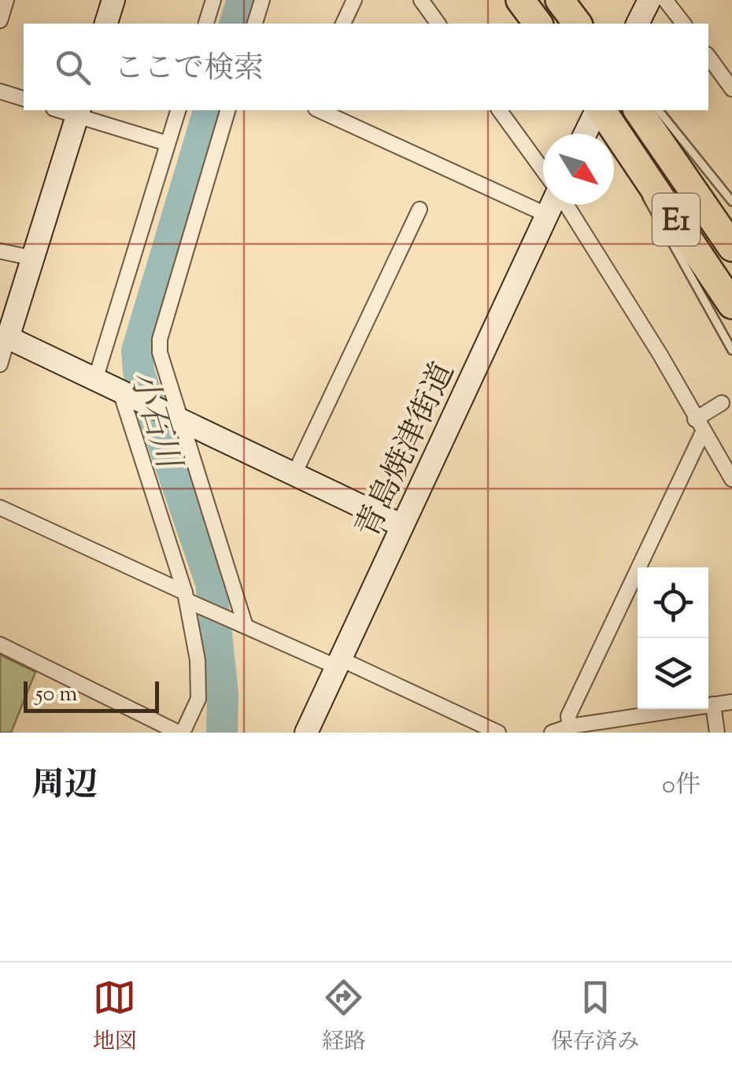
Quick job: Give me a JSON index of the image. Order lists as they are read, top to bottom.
{
  "streets": {
    "highway": ["E1"],
    "street": ["青島焼津街道"]
  },
  "water": ["小石川"],
  "scale_bar": "50 m",
  "north": "bottom right",
  "page": {
    "search": "ここで検索",
    "scale": "50 m",
    "heading": ["周辺", "0件"],
    "nav": ["地図", "経路", "保存済み"]
  }
}
